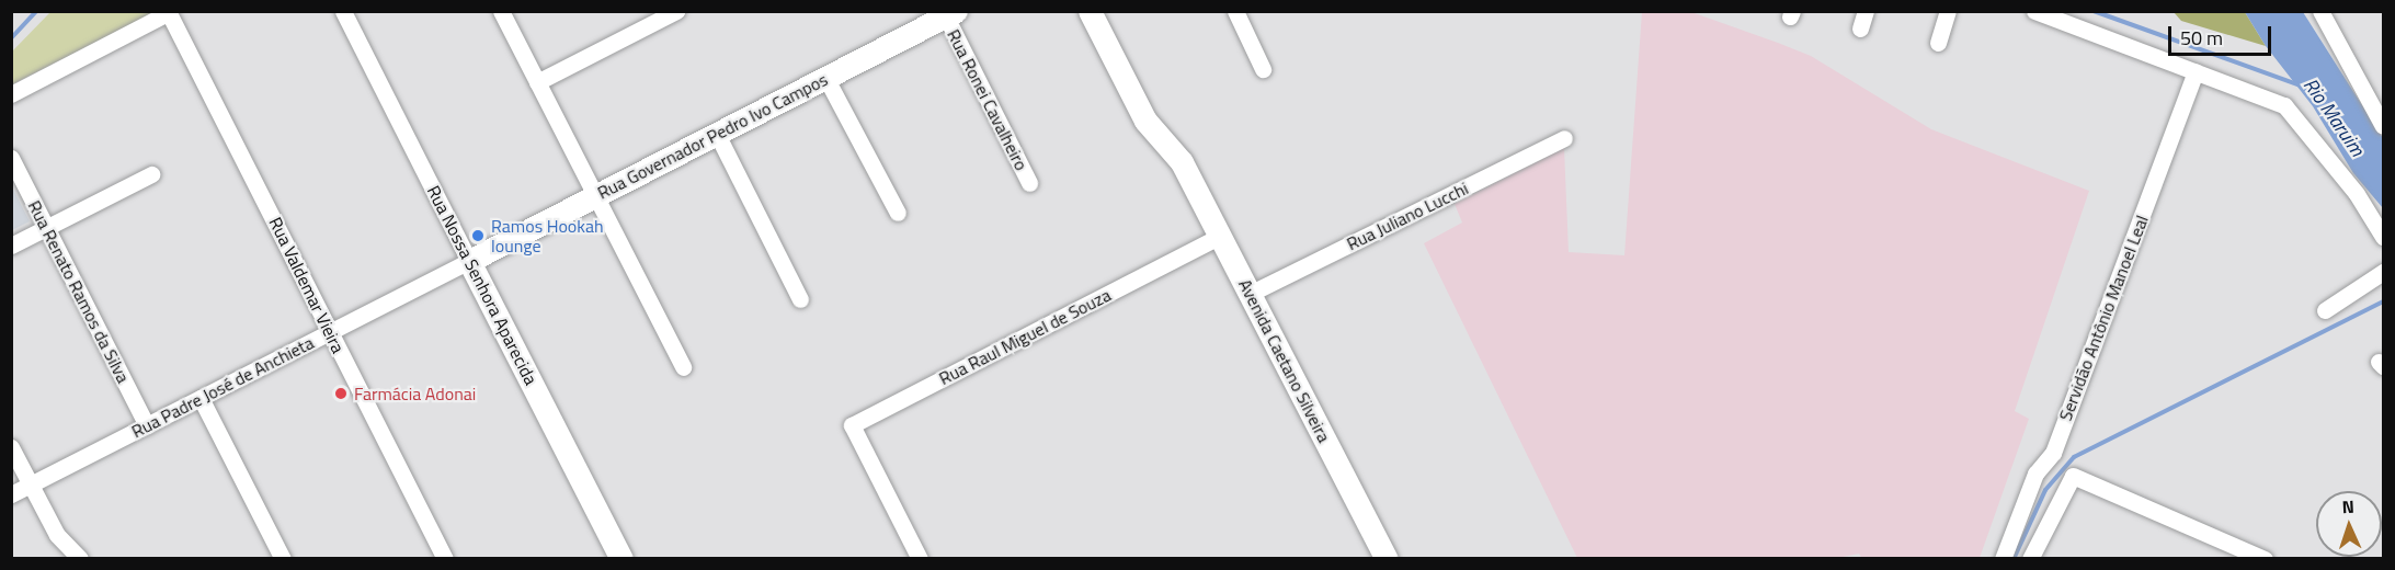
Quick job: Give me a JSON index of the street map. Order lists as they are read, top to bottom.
{
  "streets": {
    "street": [
      "Rua Ronei Cavalheiro",
      "Rua Governador Pedro Ivo Campos",
      "Rua Juliano Lucchi",
      "Rua Valdemar Vieira",
      "Rua Nossa Senhora Aparecida",
      "Rua Renato Ramos da Silva",
      "Servidão Antônio Manoel Leal",
      "Rua Raul Miguel de Souza",
      "Avenida Caetano Silveira",
      "Rua Padre José de Anchieta"
    ]
  },
  "crossings": [
    ["Rua Ronei Cavalheiro", "Rua Governador Pedro Ivo Campos"],
    ["Rua Governador Pedro Ivo Campos", "Rua Nossa Senhora Aparecida"],
    ["Rua Governador Pedro Ivo Campos", "Rua Padre José de Anchieta"],
    ["Rua Juliano Lucchi", "Avenida Caetano Silveira"],
    ["Rua Valdemar Vieira", "Rua Padre José de Anchieta"],
    ["Rua Nossa Senhora Aparecida", "Rua Padre José de Anchieta"],
    ["Rua Renato Ramos da Silva", "Rua Padre José de Anchieta"],
    ["Rua Raul Miguel de Souza", "Avenida Caetano Silveira"]
  ],
  "water": ["Rio Maruim"],
  "places": ["Ramos Hookah lounge", "Farmácia Adonai"],
  "scale_bar": "50 m",
  "north": "top"
}
